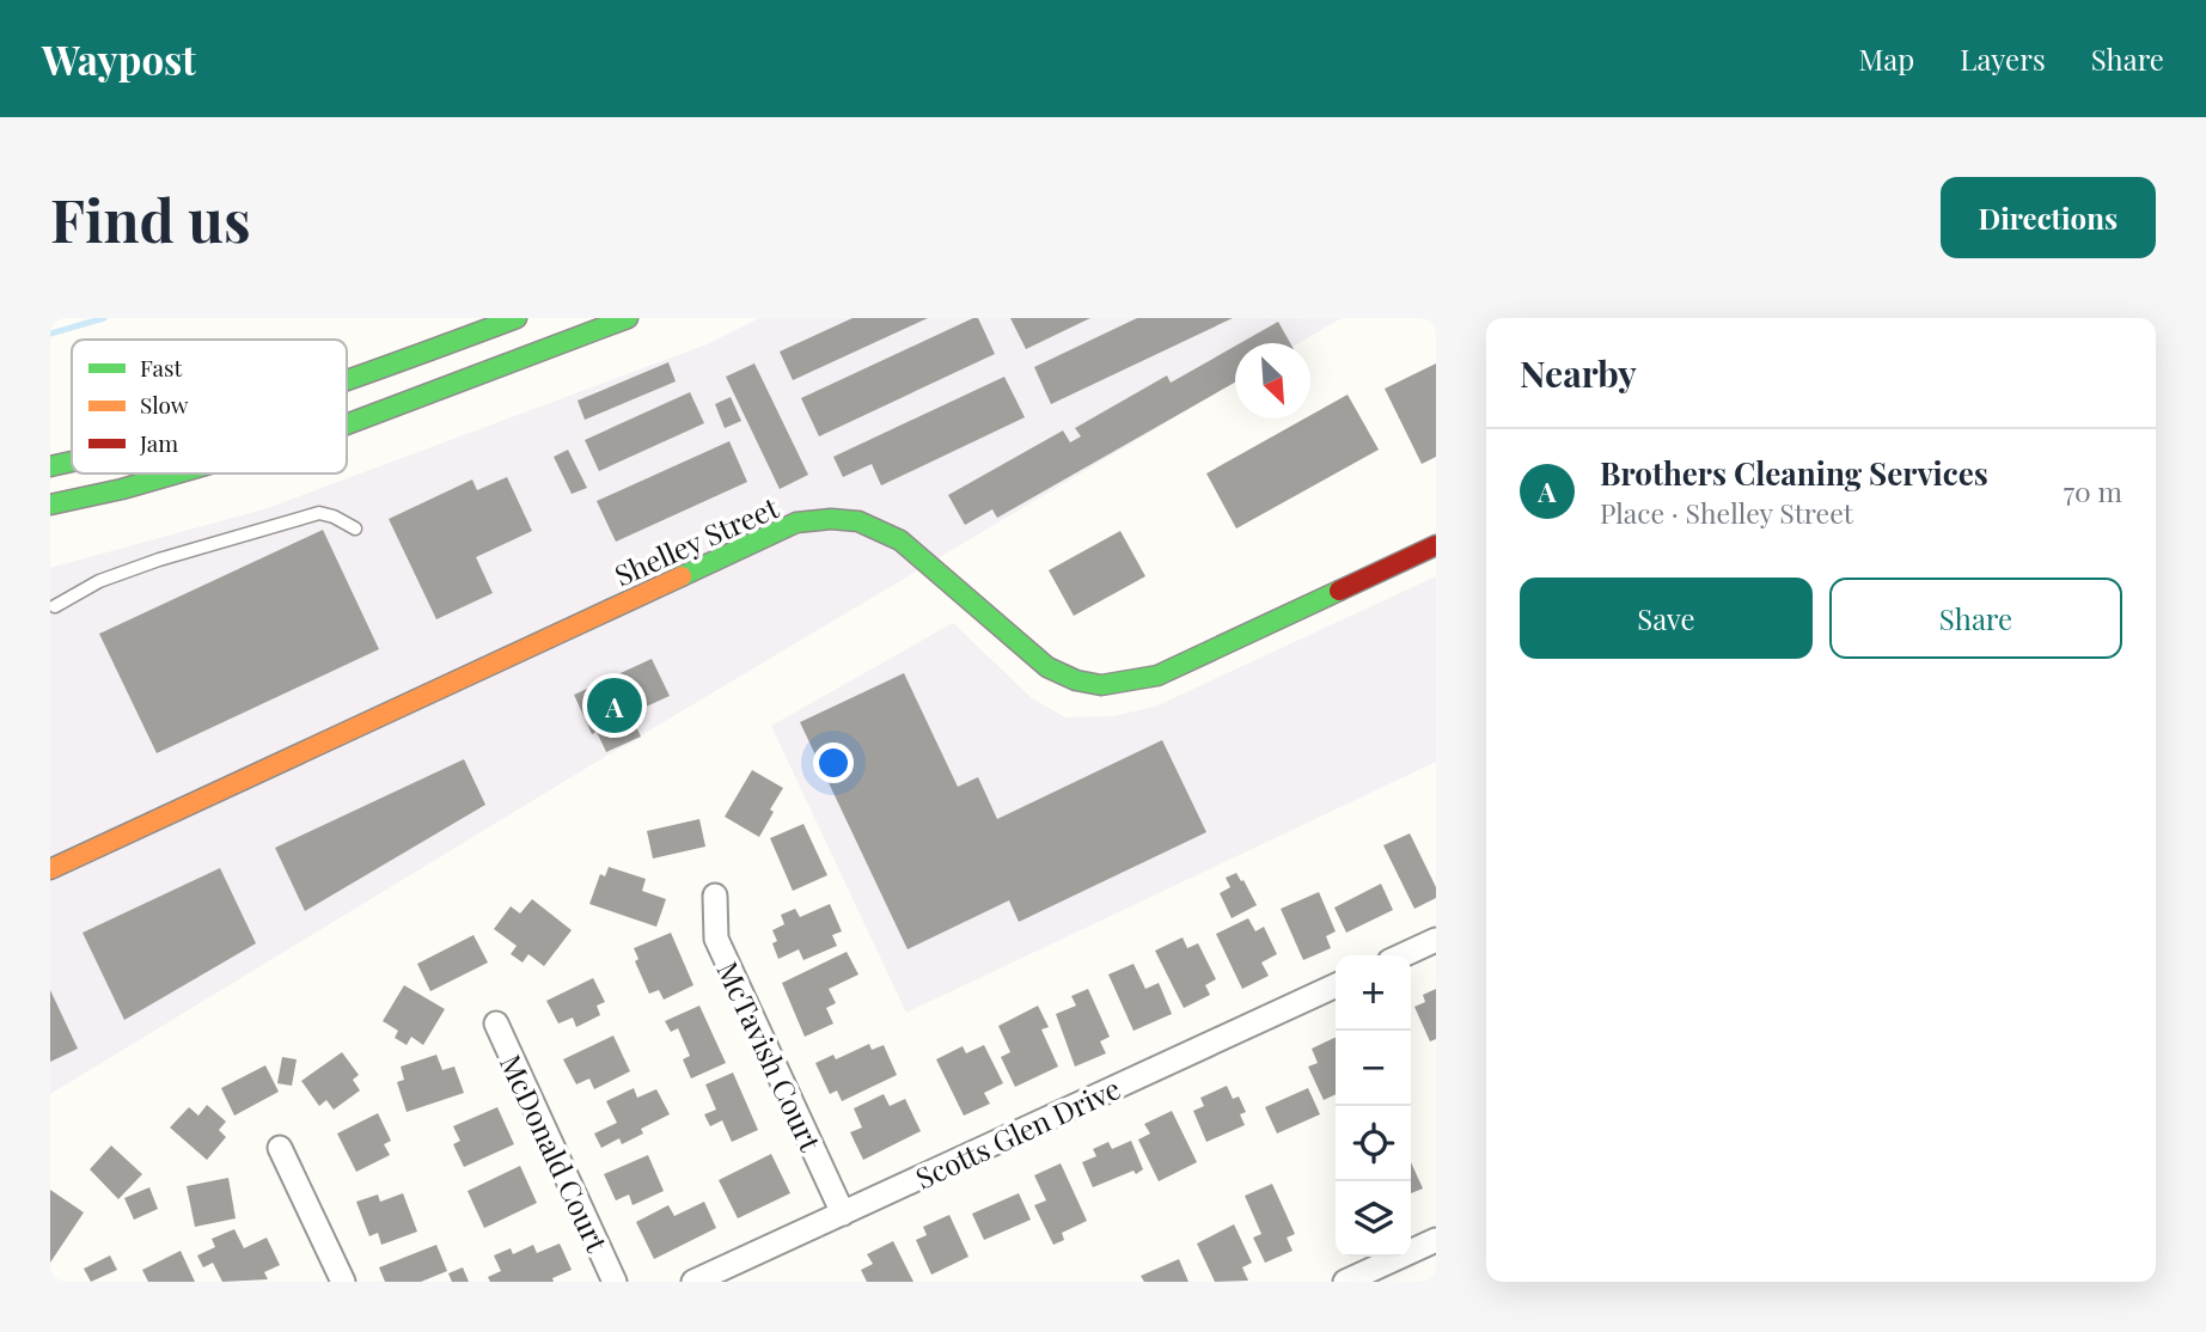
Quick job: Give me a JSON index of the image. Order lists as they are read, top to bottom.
{
  "streets": {
    "main road": ["Shelley Street"],
    "street": ["McTavish Court", "Scotts Glen Drive", "McDonald Court"]
  },
  "crossings": [
    ["McTavish Court", "Scotts Glen Drive"]
  ],
  "legend": ["Fast", "Slow", "Jam"],
  "north": "bottom right",
  "page": {
    "header": "Waypost",
    "nav": ["Map", "Layers", "Share"],
    "buttons": [
      "Directions",
      ["Save", "Share"]
    ],
    "title": "Find us",
    "heading": "Nearby",
    "list": [
      {
        "mark": "A",
        "name": "Brothers Cleaning Services",
        "note": "Place · Shelley Street",
        "value": "70 m"
      }
    ],
    "pins": "A",
    "map_buttons": ["+", "−"]
  }
}
